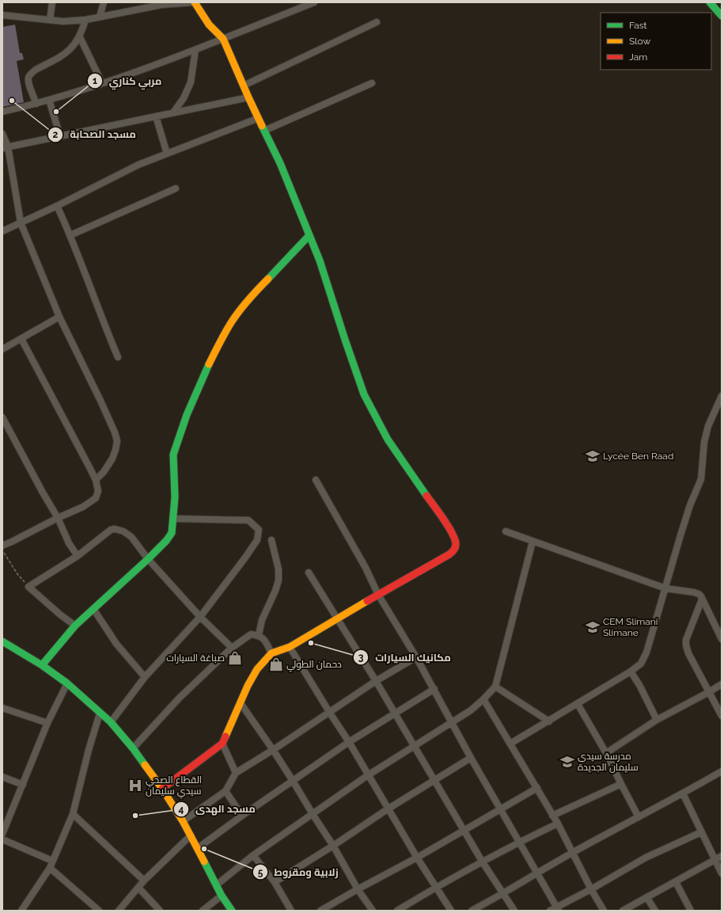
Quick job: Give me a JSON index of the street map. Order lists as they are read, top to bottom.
{
  "places": {
    "other": [
      "مسجد الصحابة",
      "مربي كناري",
      "مكانيك السيارات",
      "مسجد الهدى",
      "زلابية ومقروط"
    ],
    "school or university": ["Lycée Ben Raad", "CEM Slimani Slimane", "مدرسة سيدي سليمان الجديدة"],
    "shop": ["صباغة السيارات", "دحمان الطولي"],
    "hospital": ["القطاع الصحي سيدي سليمان"]
  },
  "legend": ["Fast", "Slow", "Jam"]
}
